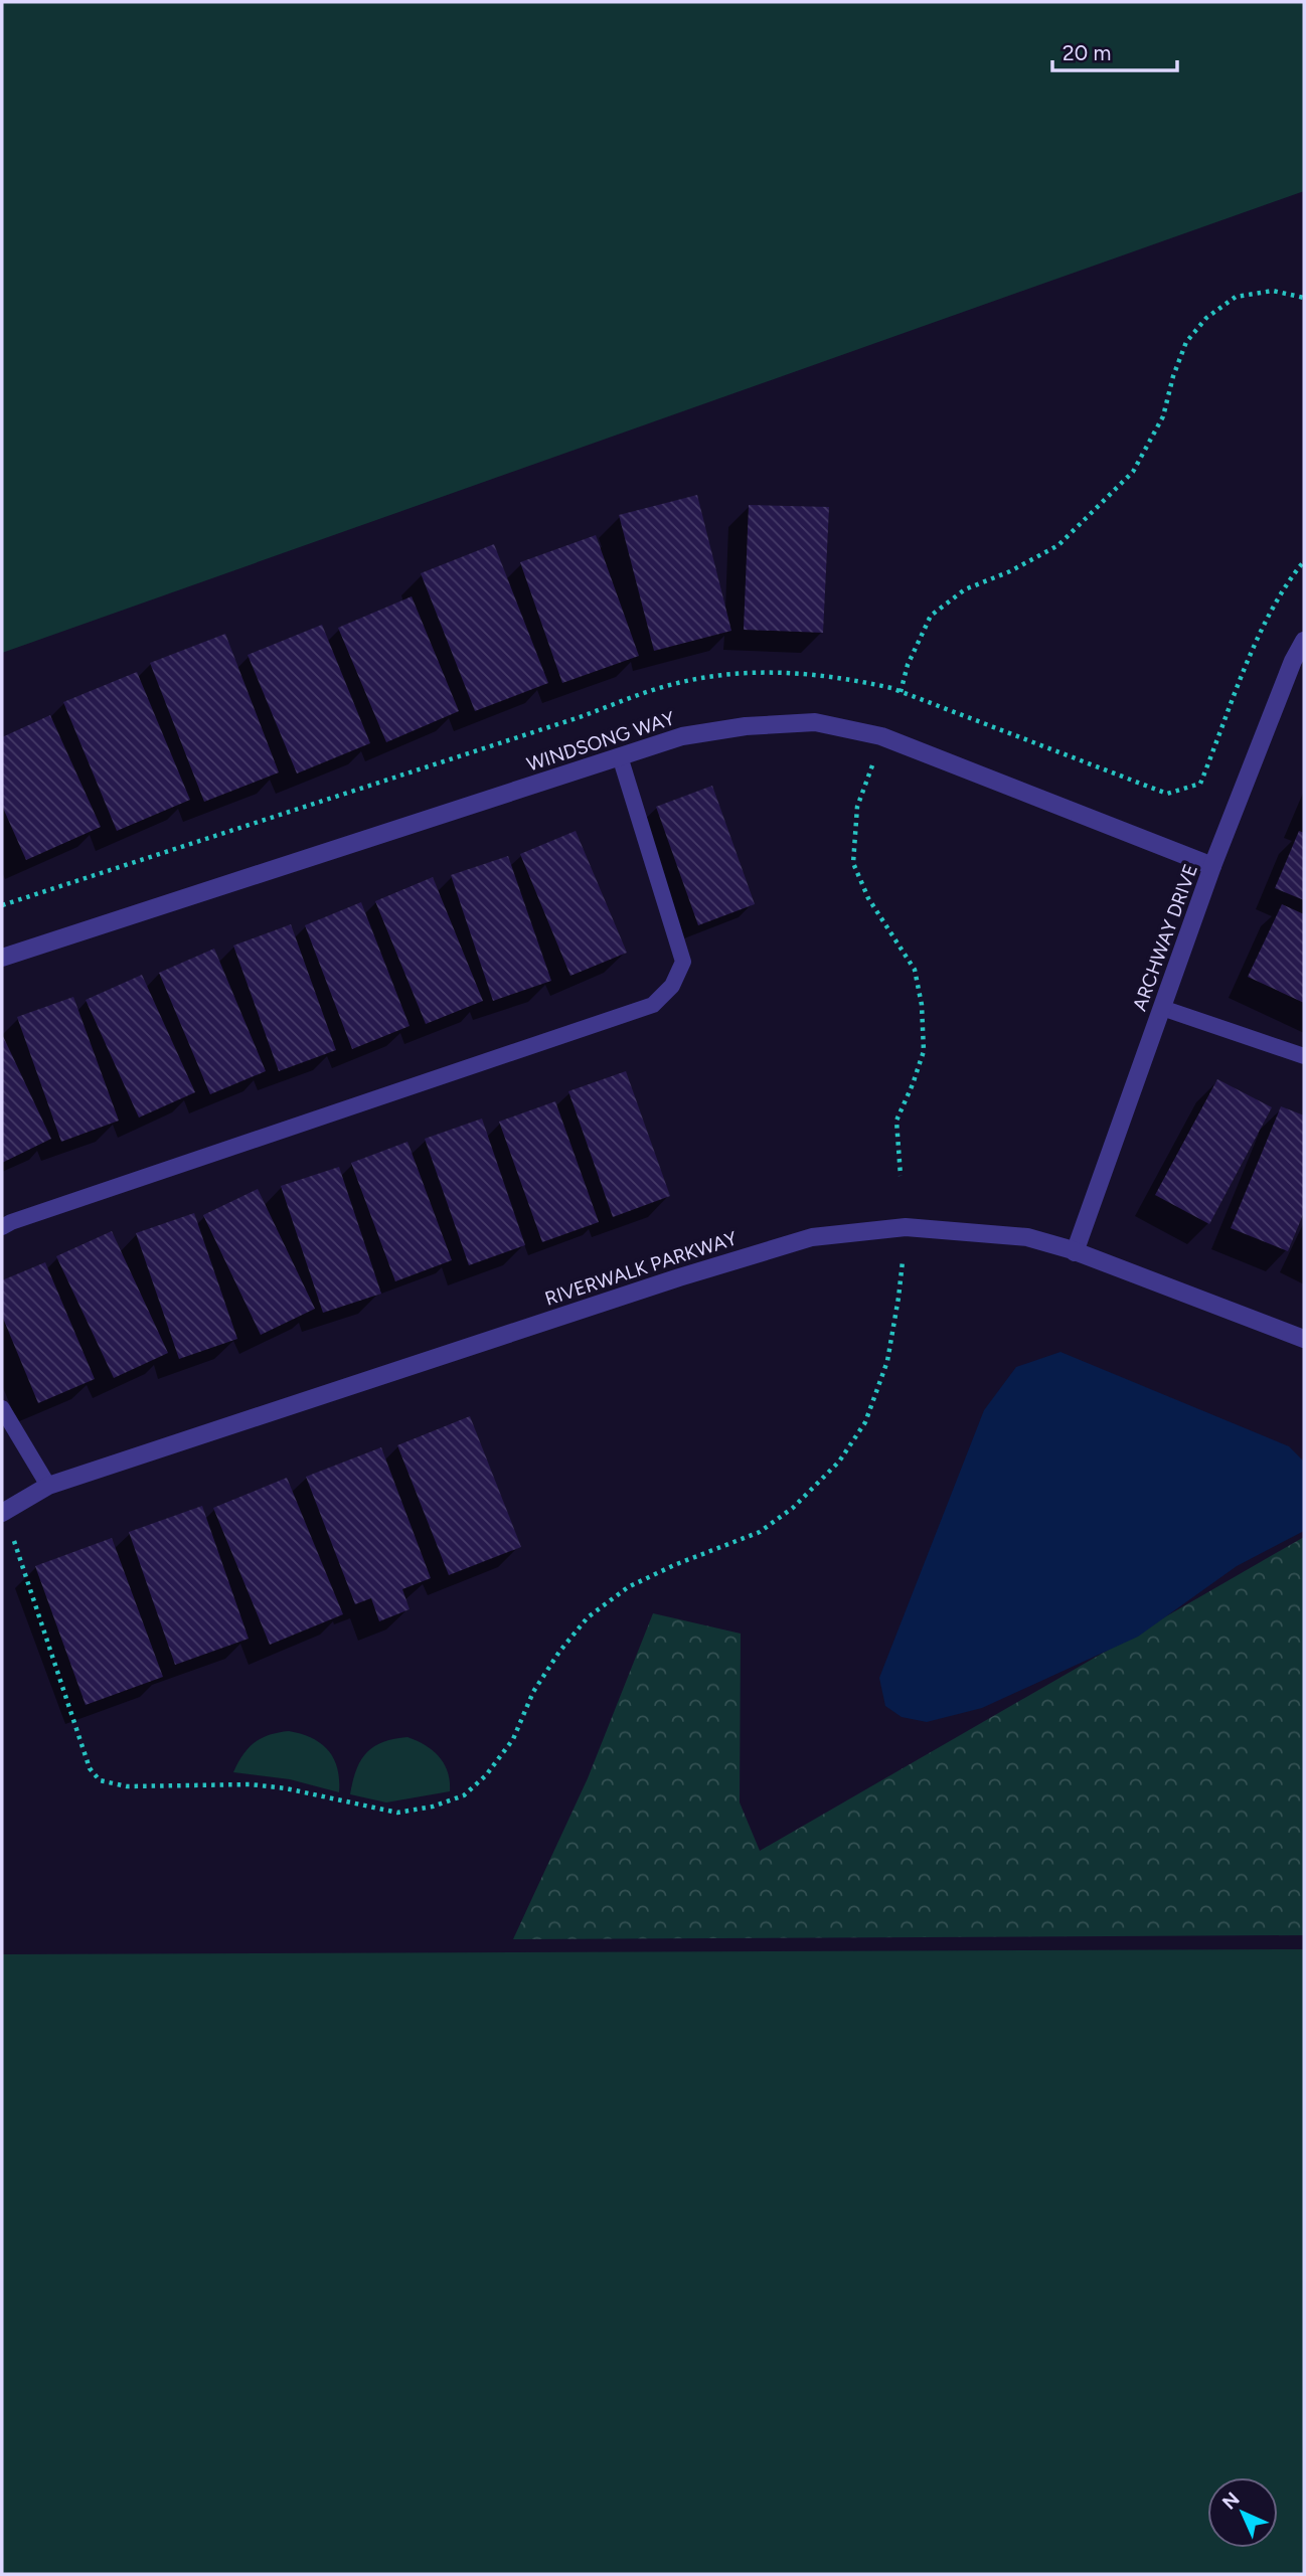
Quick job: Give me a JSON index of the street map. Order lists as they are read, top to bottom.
{
  "streets": {
    "street": ["WINDSONG WAY", "ARCHWAY DRIVE", "RIVERWALK PARKWAY"]
  },
  "crossings": [
    ["WINDSONG WAY", "ARCHWAY DRIVE"],
    ["ARCHWAY DRIVE", "RIVERWALK PARKWAY"]
  ],
  "scale_bar": "20 m",
  "north": "top left"
}
